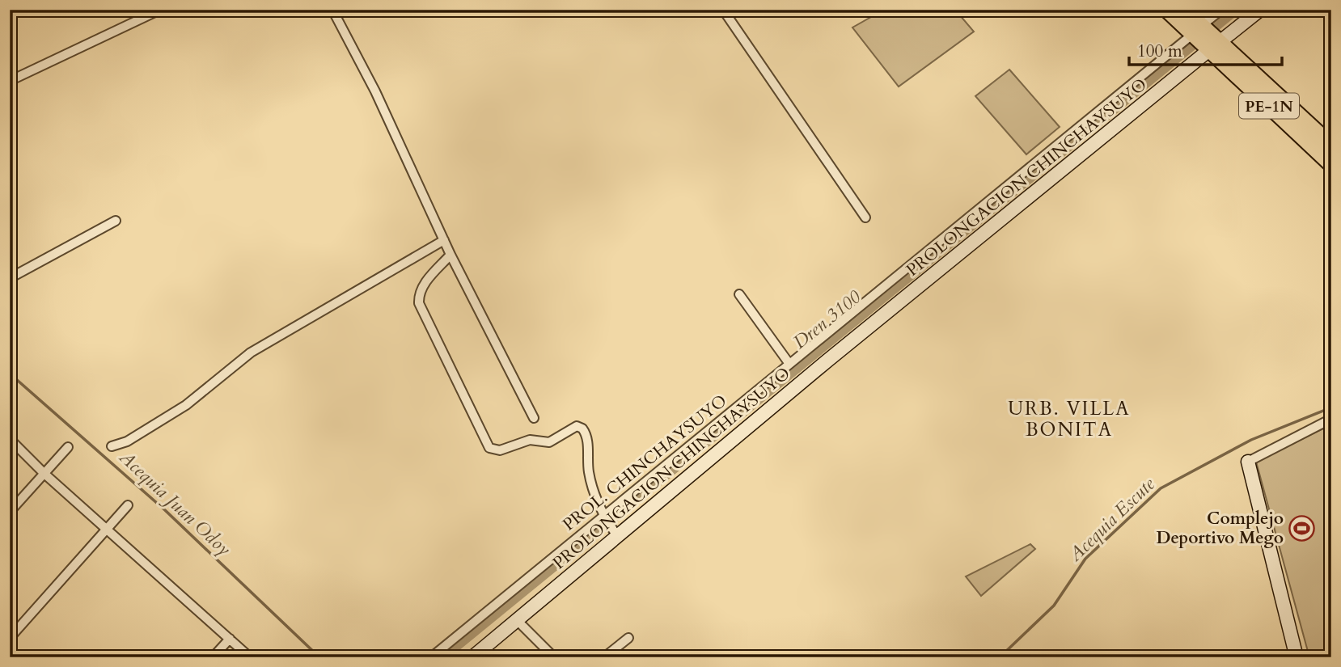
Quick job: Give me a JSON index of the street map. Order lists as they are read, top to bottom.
{
  "streets": {
    "highway": ["PE-1N"],
    "street": ["PROLONGACION CHINCHAYSUYO", "PROL. CHINCHAYSUYO"]
  },
  "crossings": [
    ["PE-1N", "PROLONGACION CHINCHAYSUYO"],
    ["PE-1N", "PROL. CHINCHAYSUYO"],
    ["PROLONGACION CHINCHAYSUYO", "PROL. CHINCHAYSUYO"]
  ],
  "districts": ["URB. VILLA BONITA"],
  "water": ["Dren 3100", "Acequia Juan Odoy", "Acequia Escute"],
  "places": {
    "sports": ["Complejo Deportivo Mego"]
  },
  "scale_bar": "100 m"
}
